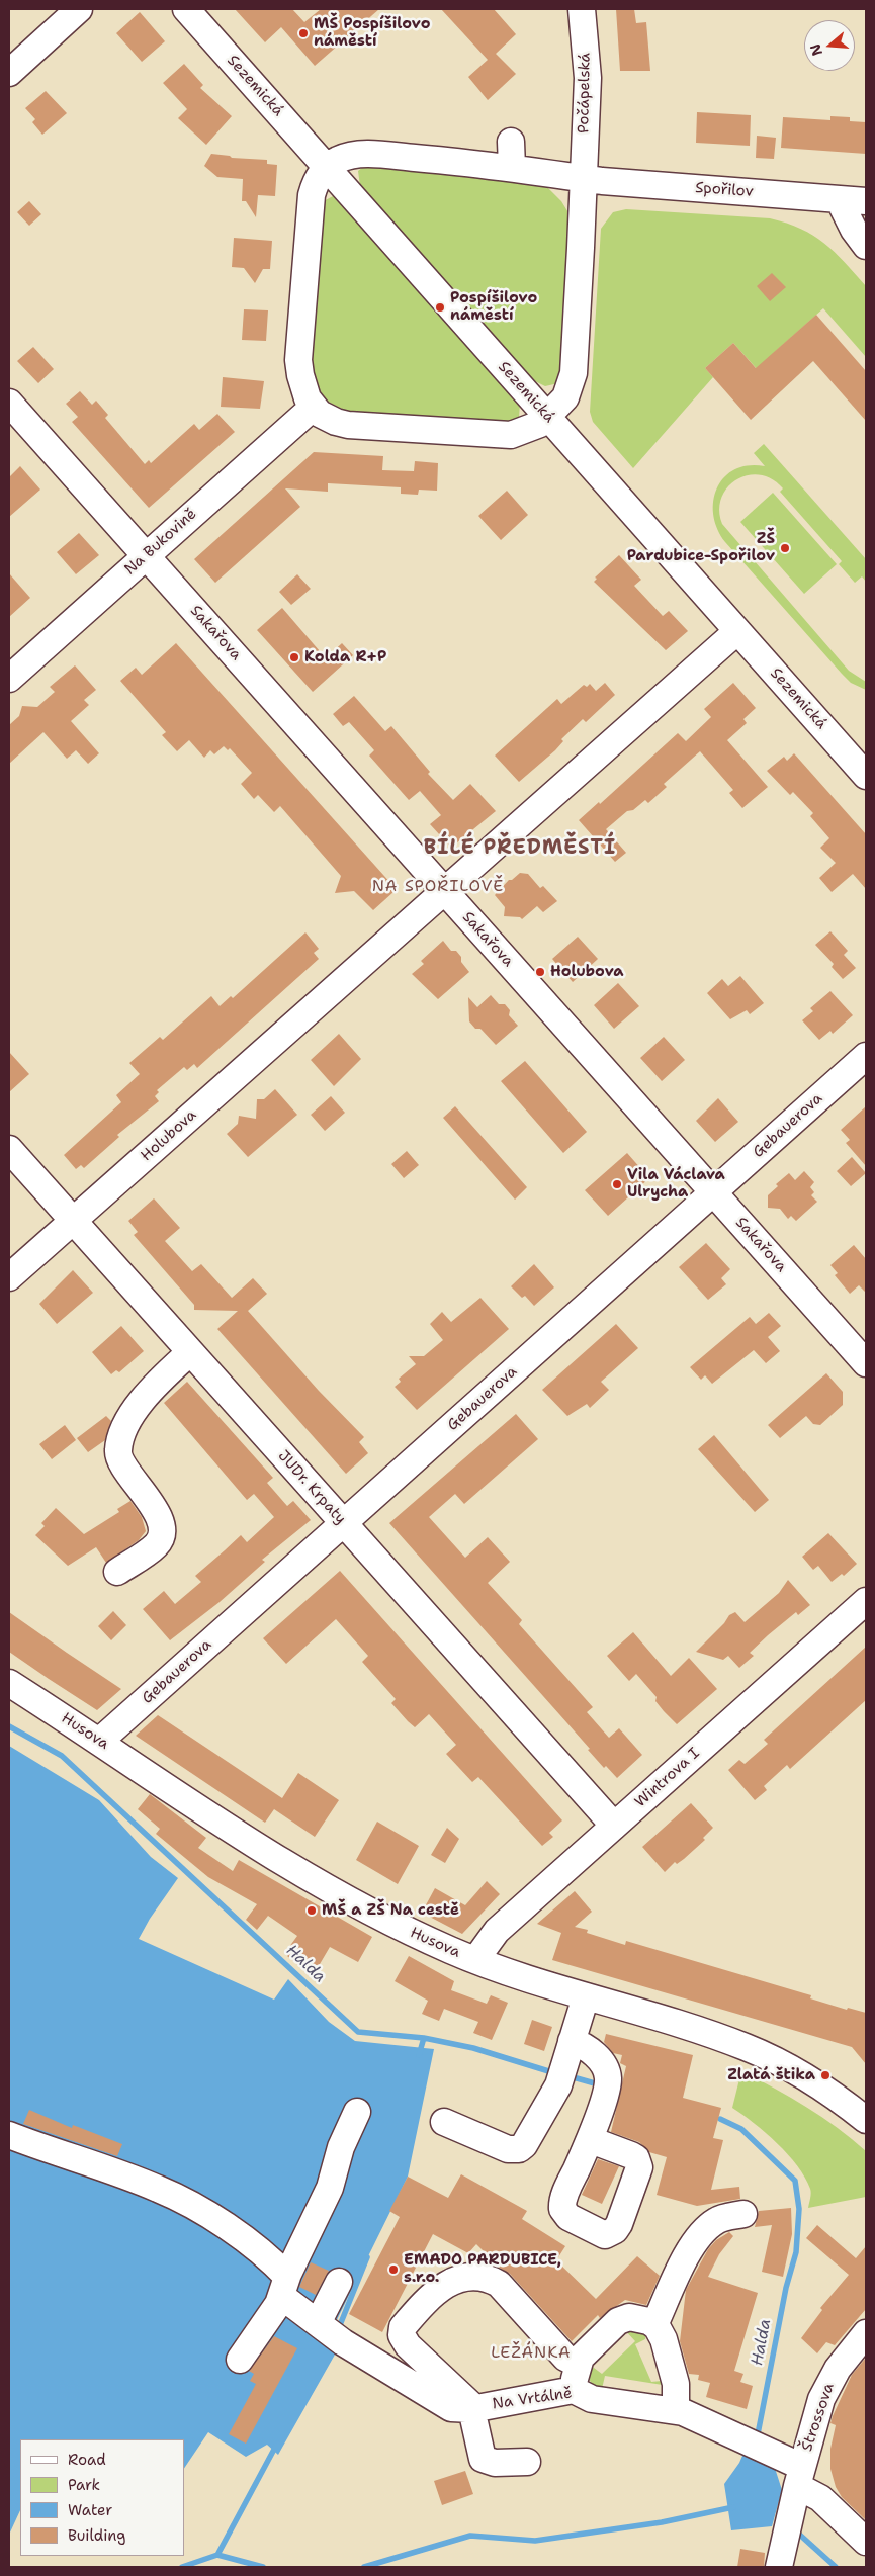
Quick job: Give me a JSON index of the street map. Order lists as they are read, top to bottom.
{
  "streets": {
    "street": [
      "Sezemická",
      "Počápelská",
      "Spořilov",
      "Na Bukovině",
      "Sakařova",
      "Gebauerova",
      "Holubova",
      "JUDr. Krpaty",
      "Husova",
      "Wintrova I",
      "Na Vrtálně",
      "Štrossova"
    ]
  },
  "crossings": [
    ["Sezemická", "Spořilov"],
    ["Sezemická", "Holubova"],
    ["Počápelská", "Spořilov"],
    ["Na Bukovině", "Sakařova"],
    ["Sakařova", "Gebauerova"],
    ["Sakařova", "Holubova"],
    ["Gebauerova", "JUDr. Krpaty"],
    ["Gebauerova", "Husova"],
    ["Holubova", "JUDr. Krpaty"],
    ["JUDr. Krpaty", "Wintrova I"],
    ["Husova", "Wintrova I"],
    ["Na Vrtálně", "Štrossova"]
  ],
  "districts": ["BÍLÉ PŘEDMĚSTÍ", "NA SPOŘILOVĚ", "LEŽÁNKA"],
  "water": ["Halda"],
  "places": [
    "MŠ Pospíšilovo náměstí",
    "Pospíšilovo náměstí",
    "ZŠ Pardubice-Spořilov",
    "Kolda R+P",
    "Holubova",
    "Vila Václava Ulrycha",
    "MŠ a ZŠ Na cestě",
    "Zlatá štika",
    "EMADO PARDUBICE, s.r.o."
  ],
  "legend": [
    "Road",
    "Park",
    "Water",
    "Building"
  ],
  "north": "left"
}
